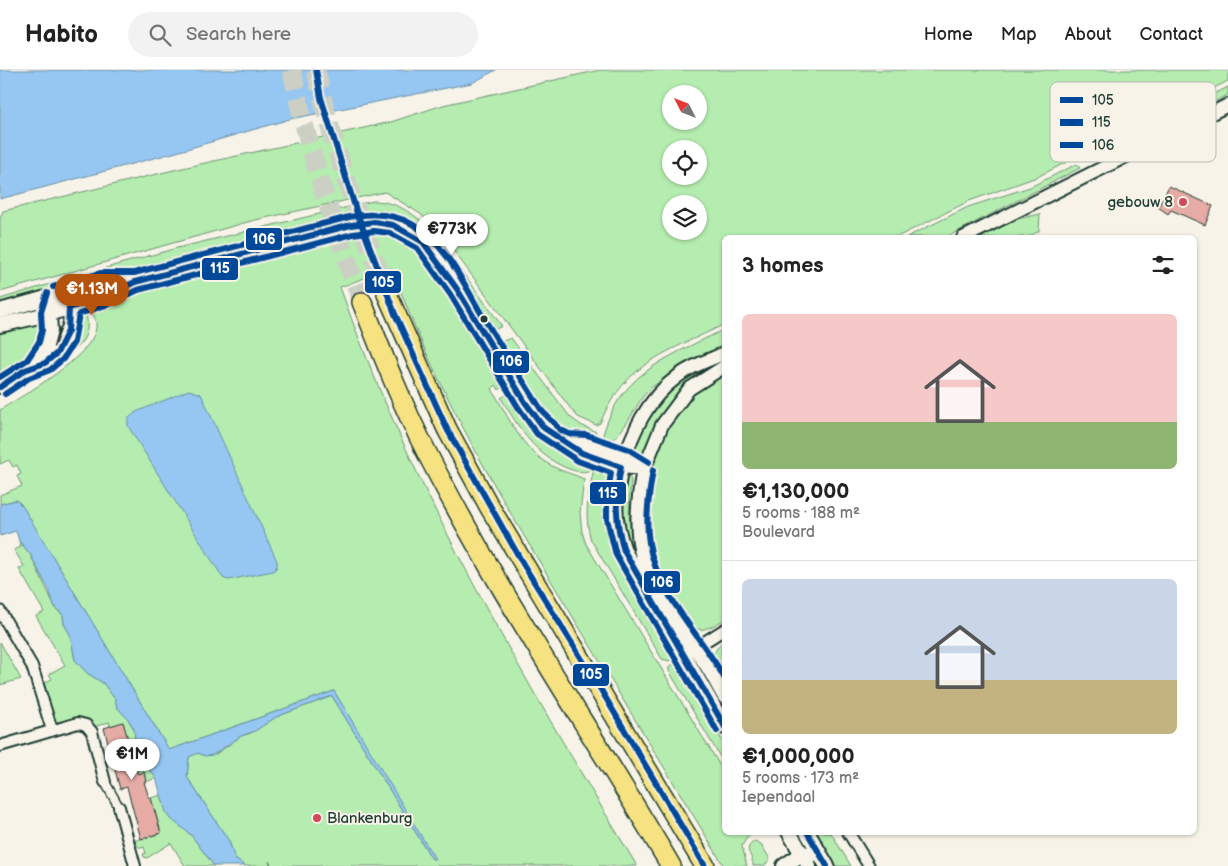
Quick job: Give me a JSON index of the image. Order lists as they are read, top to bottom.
{
  "places": ["gebouw 8", "Blankenburg"],
  "lines": ["transit line 105", "transit line 106", "transit line 115"],
  "legend": ["105", "115", "106"],
  "north": "top left",
  "page": {
    "header": "Habito",
    "search": "Search here",
    "nav": [
      "Home",
      "Map",
      "About",
      "Contact"
    ],
    "price": ["€773K", "€1.13M", "€1M"],
    "heading": "3 homes",
    "list": [
      {
        "name": "€1,130,000",
        "note": "5 rooms · 188 m² · Boulevard"
      },
      {
        "name": "€1,000,000",
        "note": "5 rooms · 173 m² · Iependaal"
      }
    ]
  }
}
